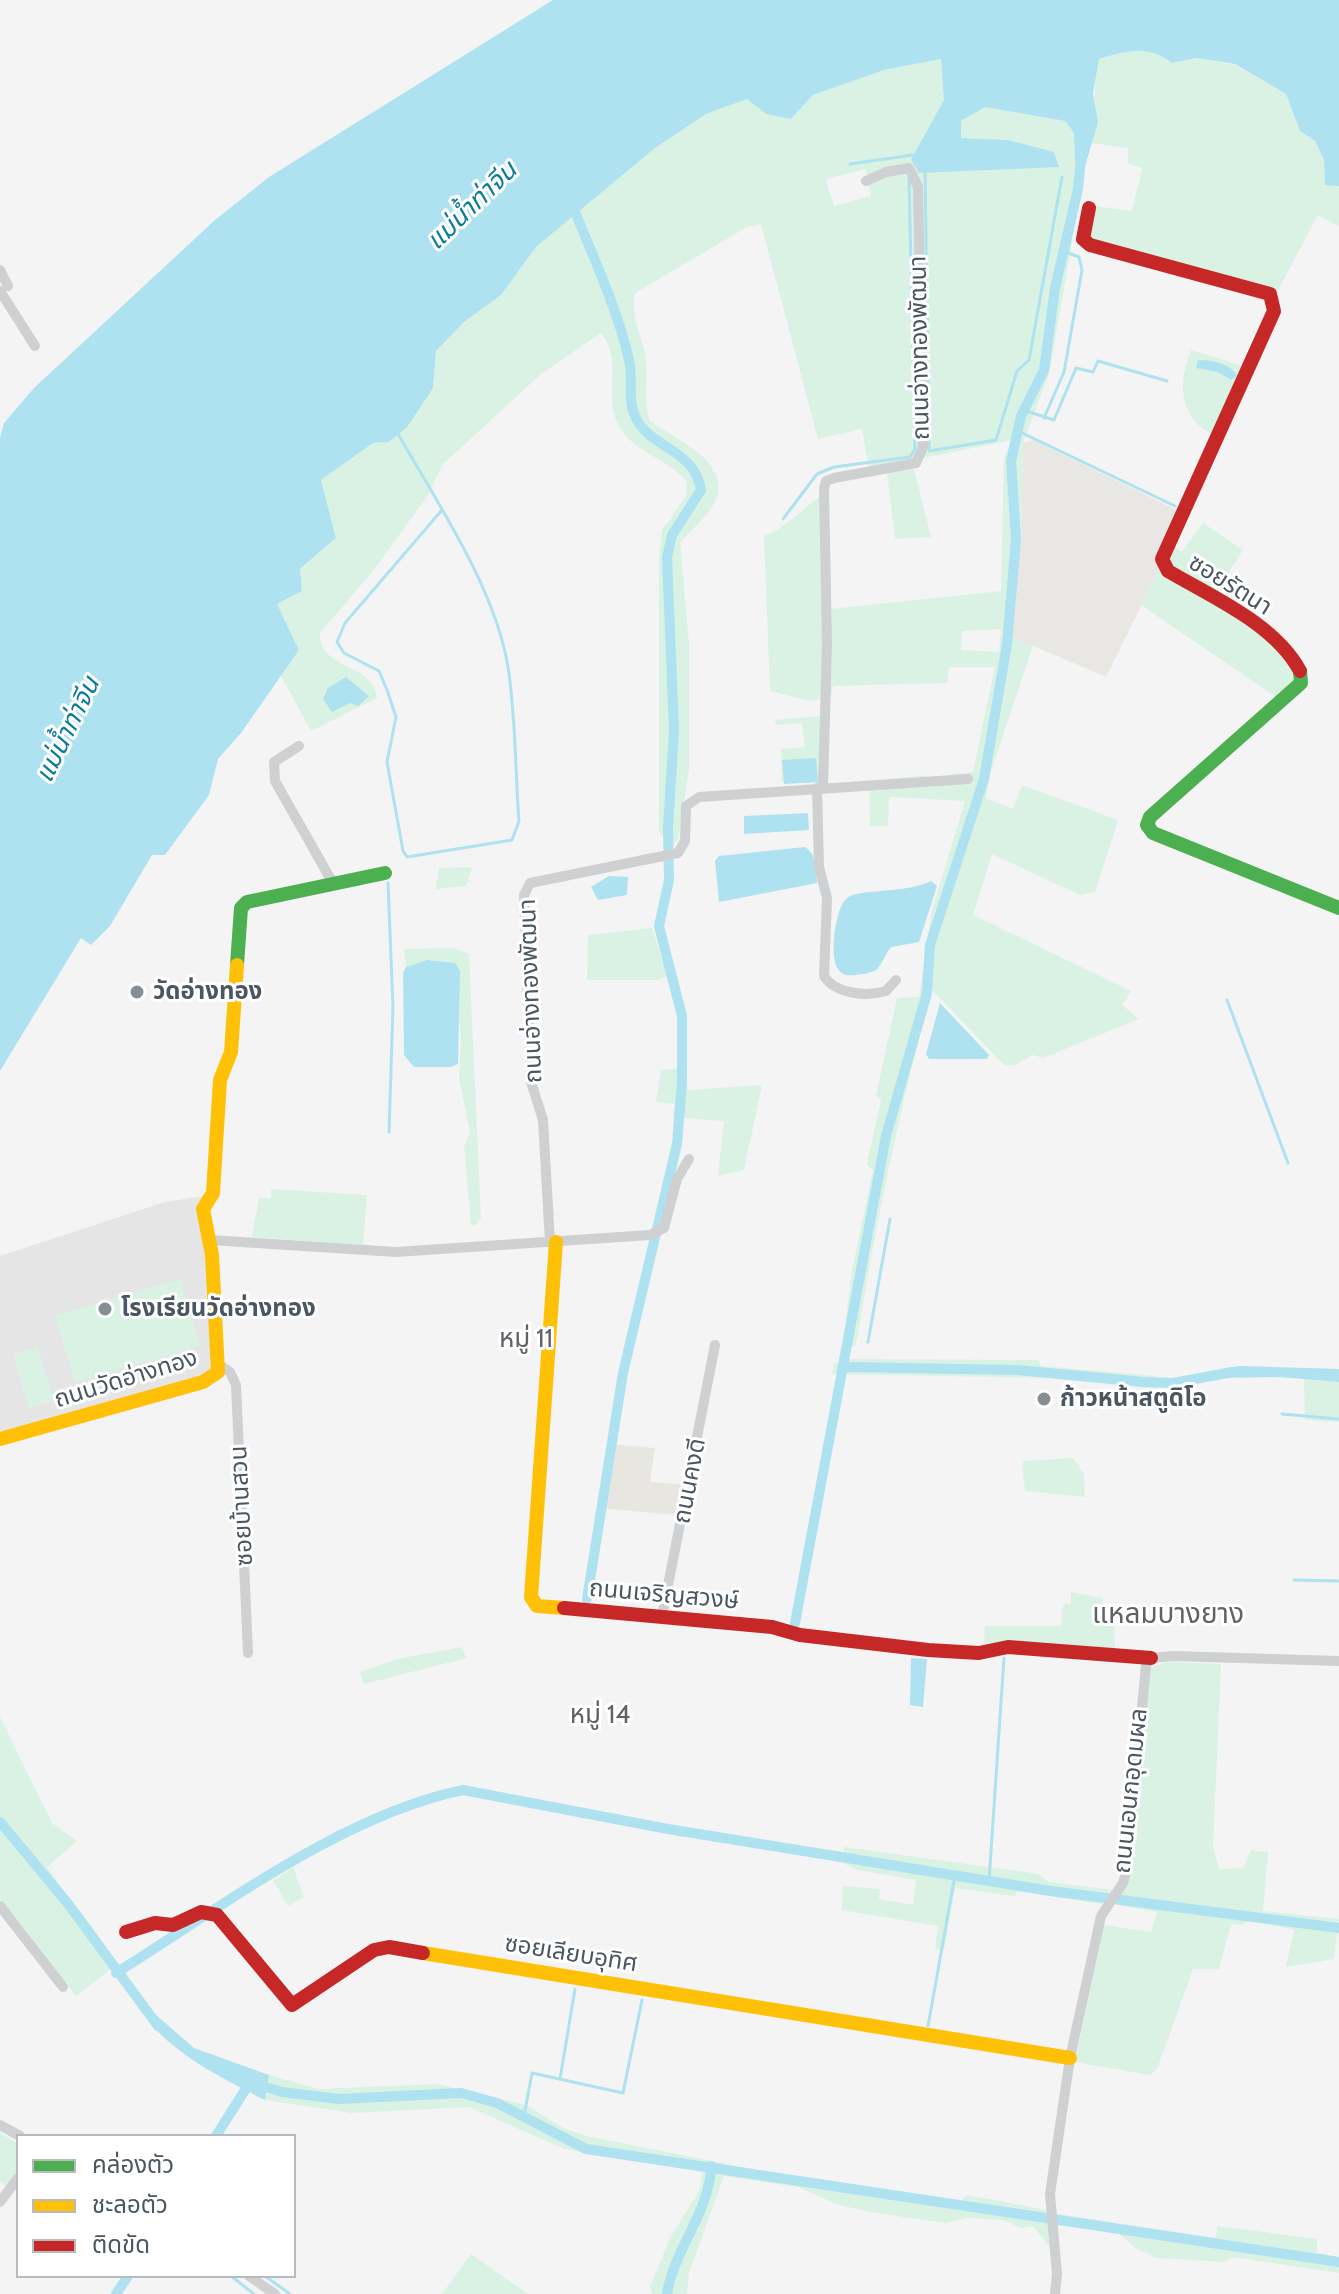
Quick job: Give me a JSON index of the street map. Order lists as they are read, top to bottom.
{
  "streets": {
    "street": [
      "ถนนอ่างทองพัฒนา",
      "ซอยรัตนา",
      "ถนนวัดอ่างทอง",
      "ถนนคงดี",
      "ซอยบ้านสวน",
      "ถนนเจริญสวงษ์",
      "ถนนเอนกอุดมผล",
      "ซอยเลียบอุทิศ"
    ]
  },
  "crossings": [
    ["ถนนอ่างทองพัฒนา", "ถนนเจริญสวงษ์"],
    ["ถนนวัดอ่างทอง", "ซอยบ้านสวน"],
    ["ถนนคงดี", "ถนนเจริญสวงษ์"],
    ["ถนนเจริญสวงษ์", "ถนนเอนกอุดมผล"],
    ["ถนนเอนกอุดมผล", "ซอยเลียบอุทิศ"]
  ],
  "districts": ["หมู่ 11", "แหลมบางยาง", "หมู่ 14"],
  "water": ["แม่น้ำท่าจีน"],
  "places": ["วัดอ่างทอง", "โรงเรียนวัดอ่างทอง", "ก้าวหน้าสตูดิโอ"],
  "legend": ["คล่องตัว", "ชะลอตัว", "ติดขัด"]
}
